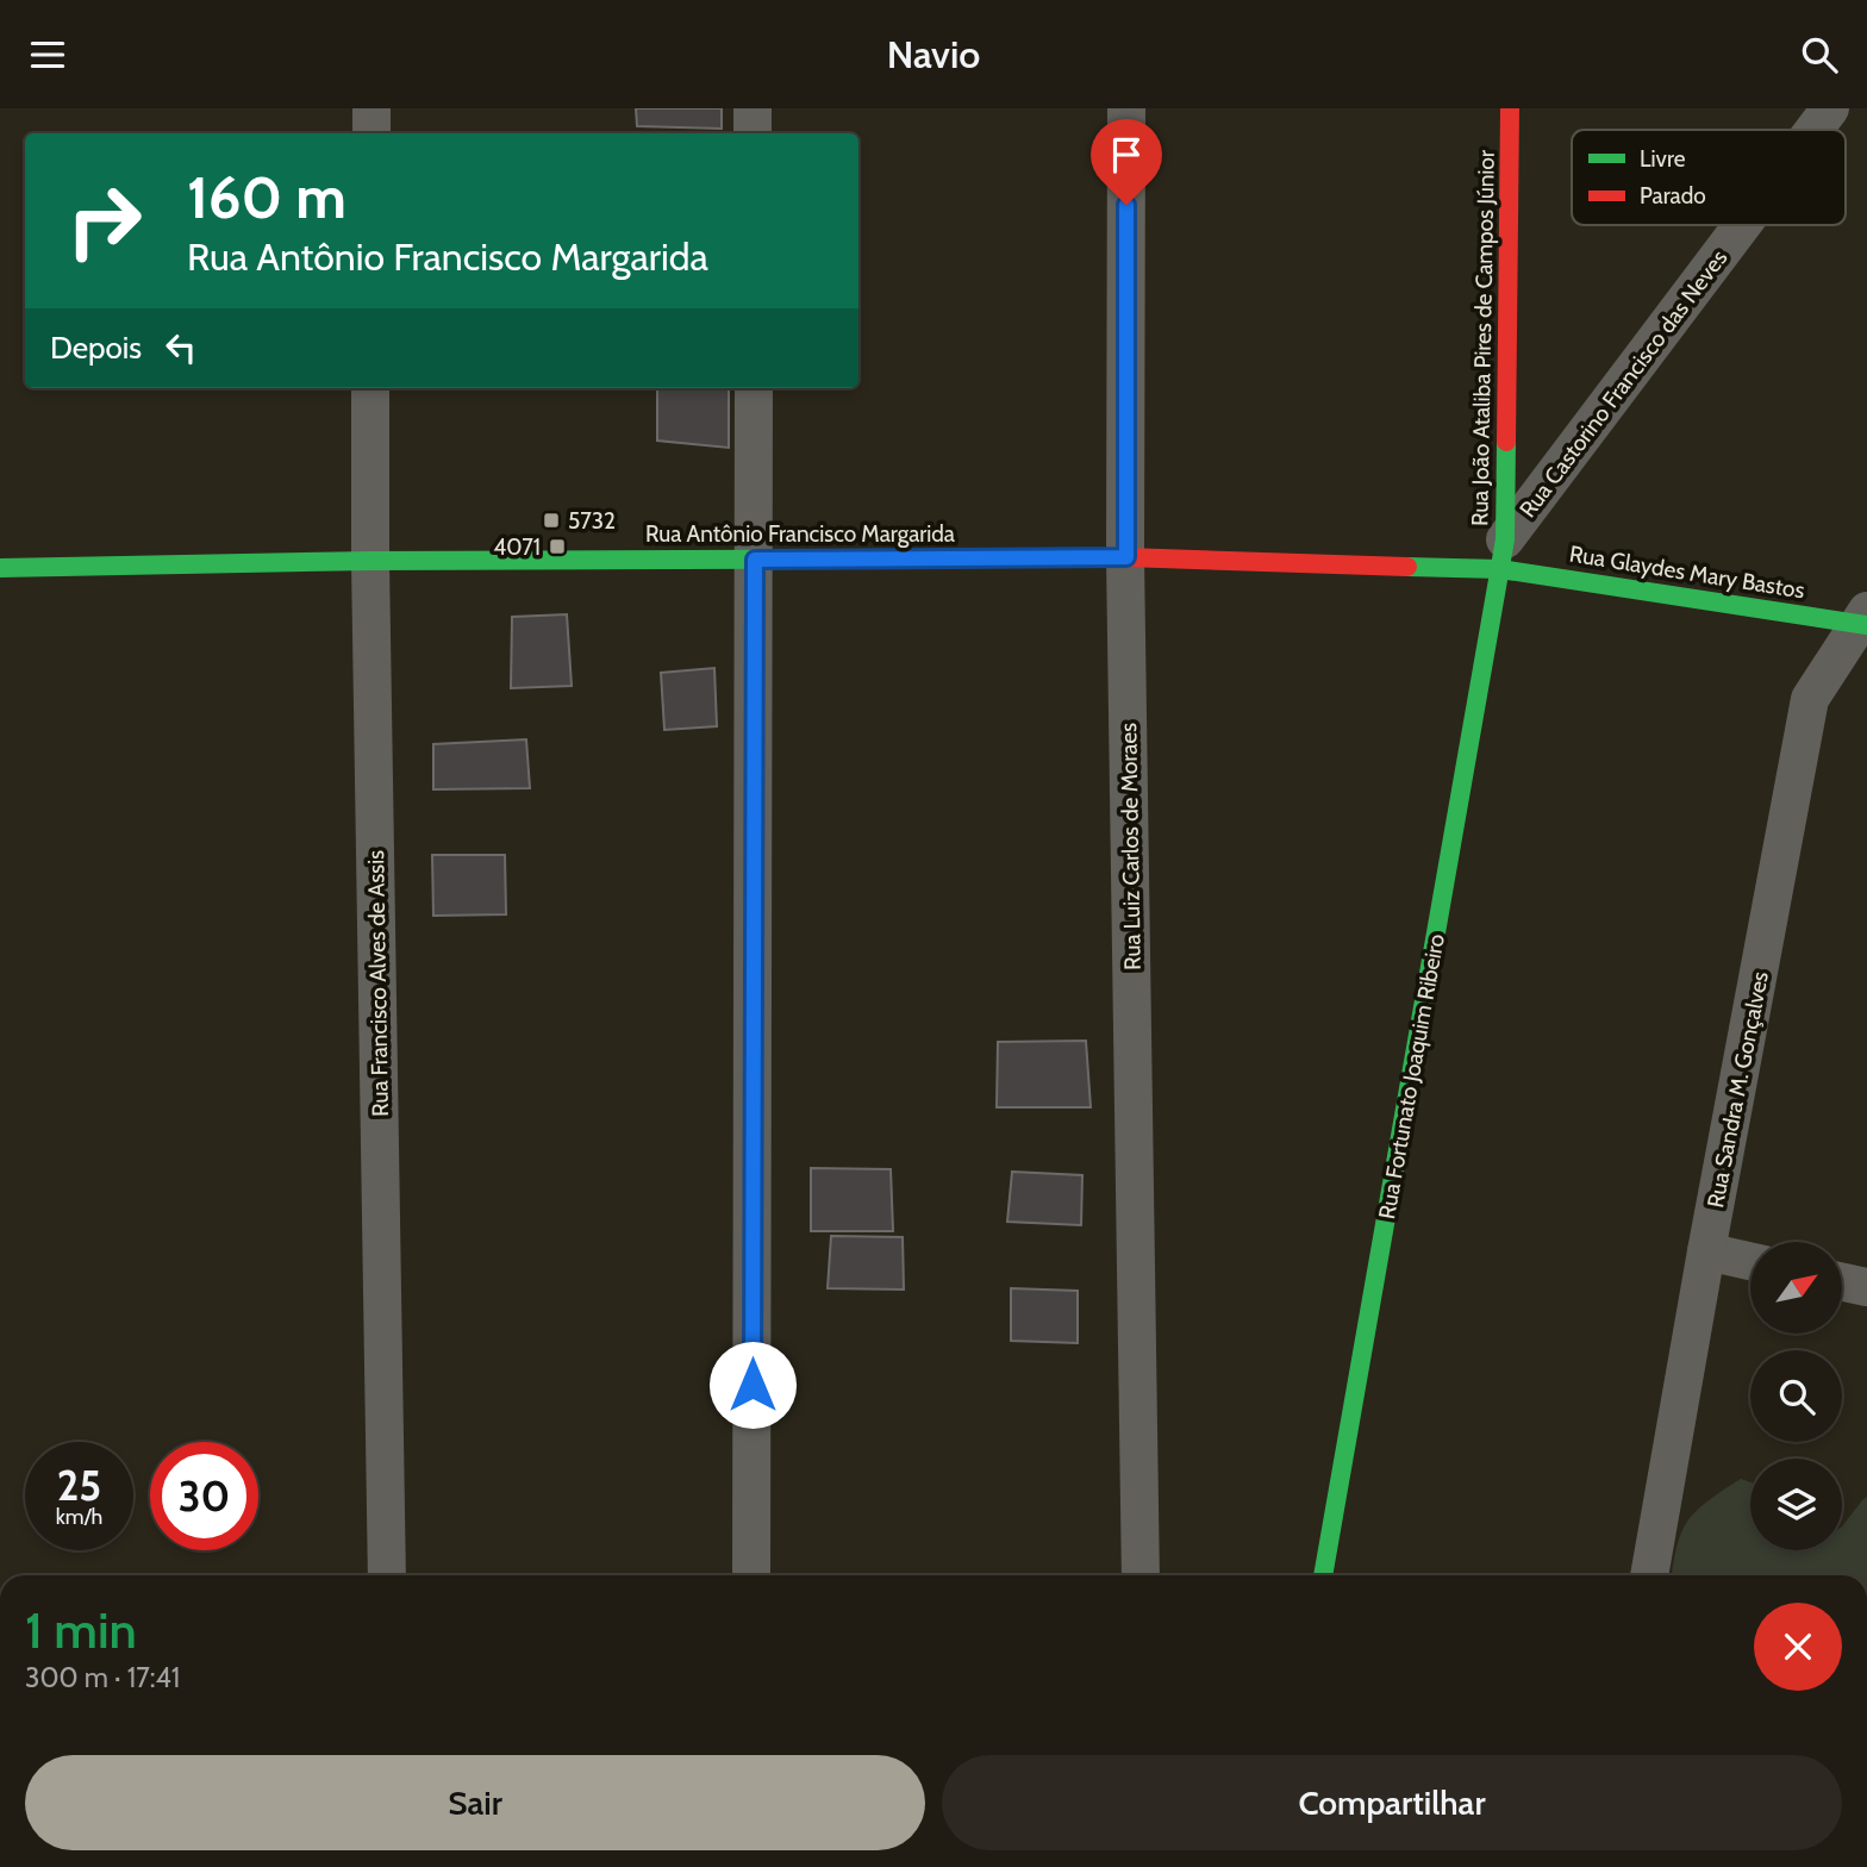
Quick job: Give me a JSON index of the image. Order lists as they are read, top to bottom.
{
  "streets": {
    "street": [
      "Rua João Ataliba Pires de Campos Júnior",
      "Rua Castorino Francisco das Neves",
      "Rua Antônio Francisco Margarida",
      "Rua Glaydes Mary Bastos",
      "Rua Luiz Carlos de Moraes",
      "Rua Francisco Alves de Assis",
      "Rua Fortunato Joaquim Ribeiro",
      "Rua Sandra M. Gonçalves"
    ]
  },
  "crossings": [
    ["Rua João Ataliba Pires de Campos Júnior", "Rua Castorino Francisco das Neves"],
    ["Rua João Ataliba Pires de Campos Júnior", "Rua Antônio Francisco Margarida"],
    ["Rua João Ataliba Pires de Campos Júnior", "Rua Glaydes Mary Bastos"],
    ["Rua João Ataliba Pires de Campos Júnior", "Rua Fortunato Joaquim Ribeiro"],
    ["Rua Castorino Francisco das Neves", "Rua Antônio Francisco Margarida"],
    ["Rua Castorino Francisco das Neves", "Rua Glaydes Mary Bastos"],
    ["Rua Castorino Francisco das Neves", "Rua Fortunato Joaquim Ribeiro"],
    ["Rua Antônio Francisco Margarida", "Rua Glaydes Mary Bastos"],
    ["Rua Antônio Francisco Margarida", "Rua Luiz Carlos de Moraes"],
    ["Rua Antônio Francisco Margarida", "Rua Francisco Alves de Assis"],
    ["Rua Antônio Francisco Margarida", "Rua Fortunato Joaquim Ribeiro"],
    ["Rua Glaydes Mary Bastos", "Rua Fortunato Joaquim Ribeiro"],
    ["Rua Glaydes Mary Bastos", "Rua Sandra M. Gonçalves"]
  ],
  "places": {
    "transit": ["5732", "4071"]
  },
  "legend": ["Livre", "Parado"],
  "north": "top right",
  "page": {
    "header": "Navio",
    "turn": ["160 m", "Rua Antônio Francisco Margarida"],
    "then": "Depois",
    "speed": "25 km/h",
    "limit": "30",
    "heading": ["1 min", "300 m · 17:41"],
    "buttons": ["Sair", "Compartilhar"]
  }
}
